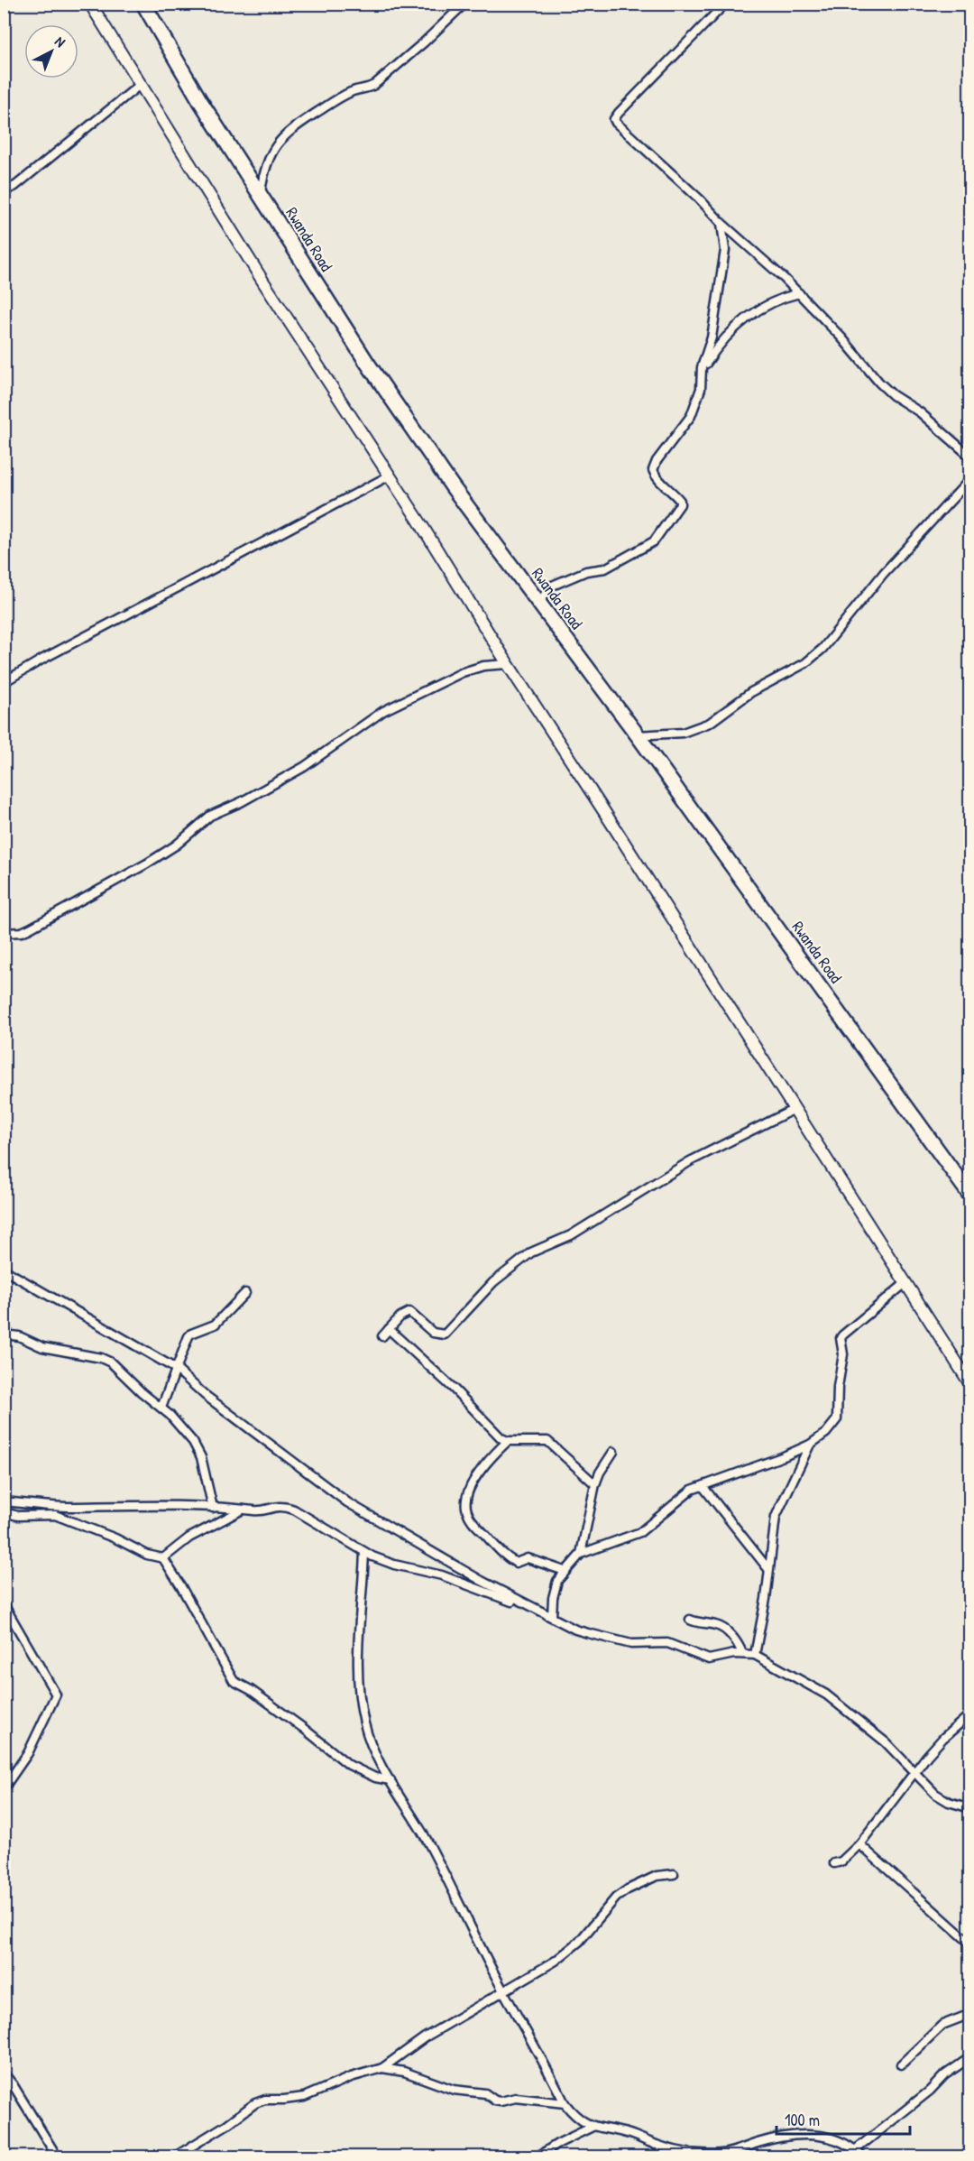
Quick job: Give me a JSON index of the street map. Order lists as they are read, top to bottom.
{
  "streets": {
    "highway": ["Rwanda Road"]
  },
  "scale_bar": "100 m",
  "north": "top right"
}
